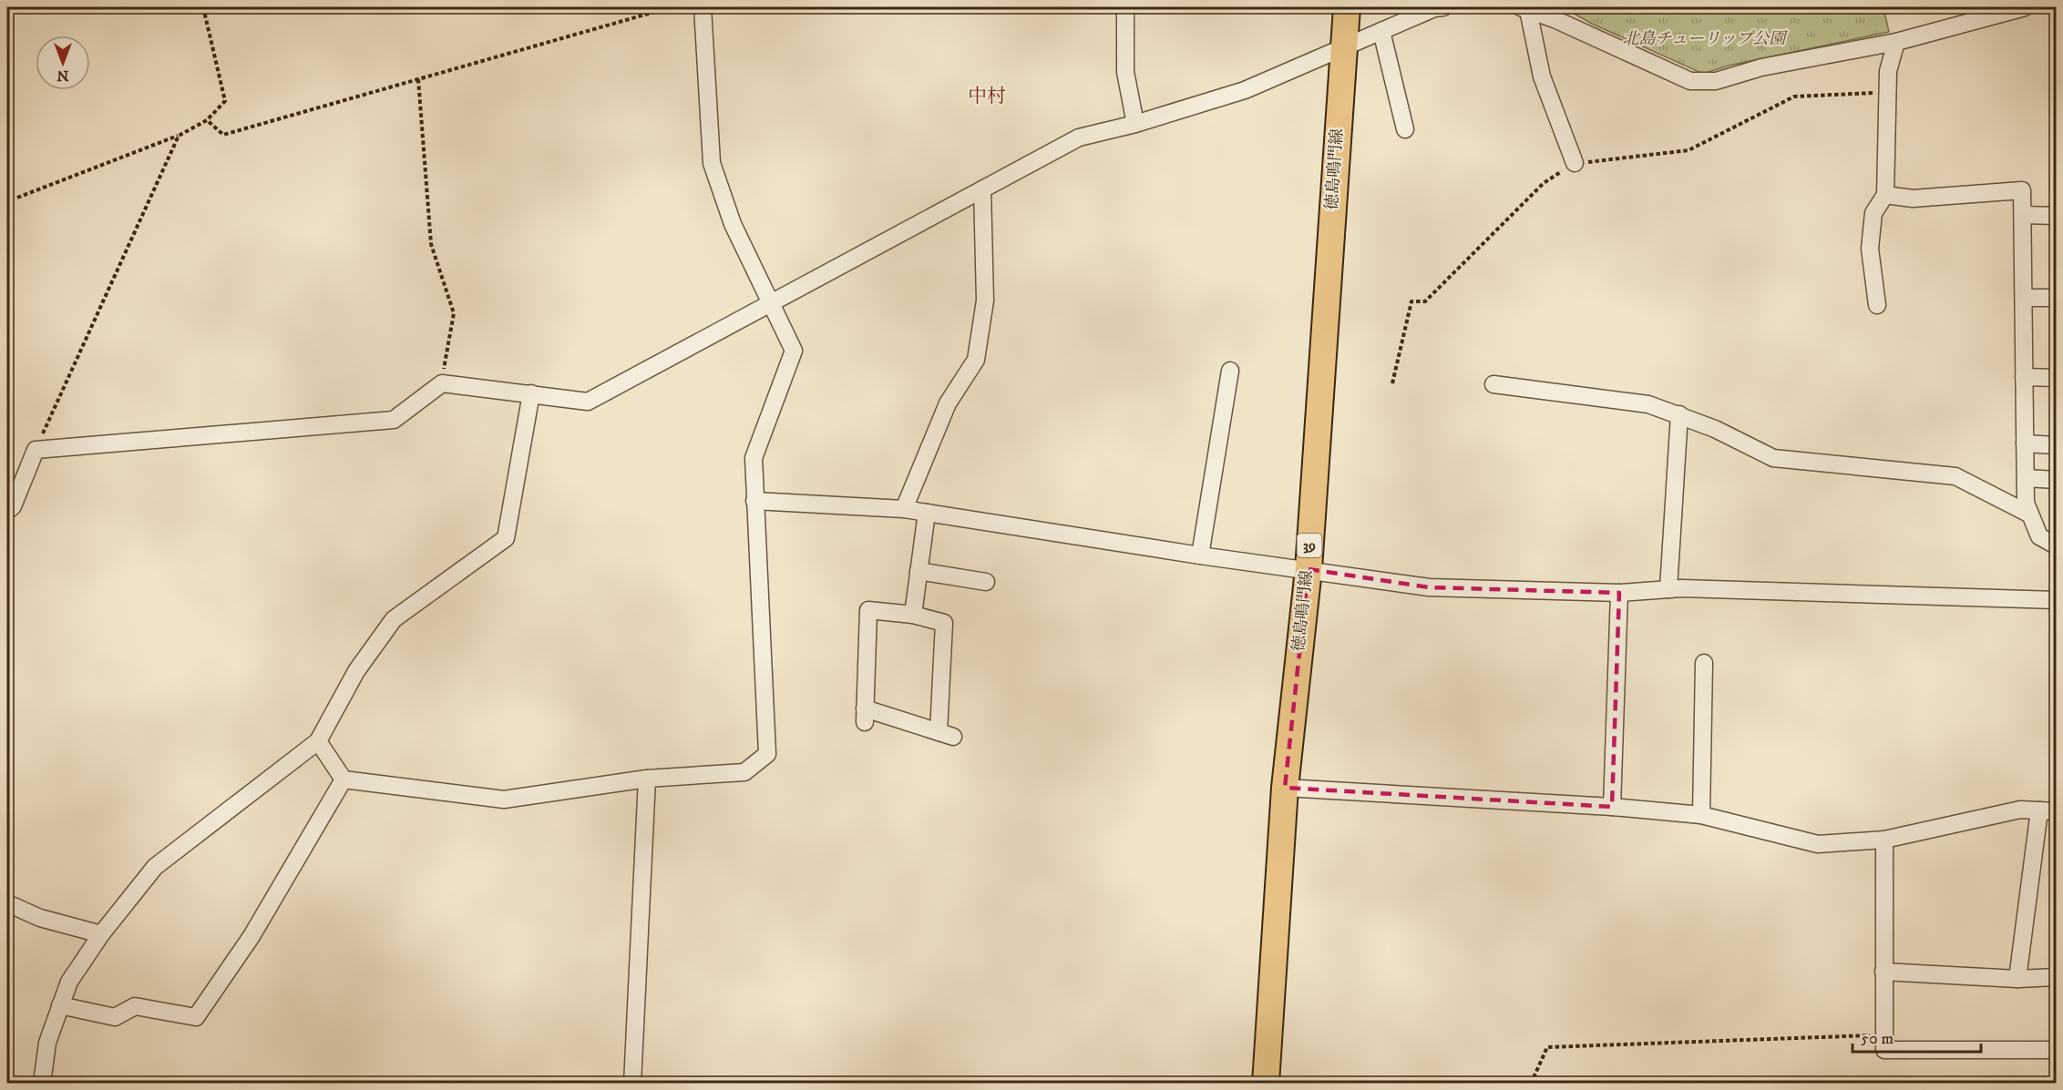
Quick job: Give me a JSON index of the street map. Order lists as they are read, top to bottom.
{
  "streets": {
    "main road": ["徳島鳴門線", "39"]
  },
  "districts": ["中村"],
  "parks": ["北島チューリップ公園"],
  "scale_bar": "50 m",
  "north": "bottom"
}
